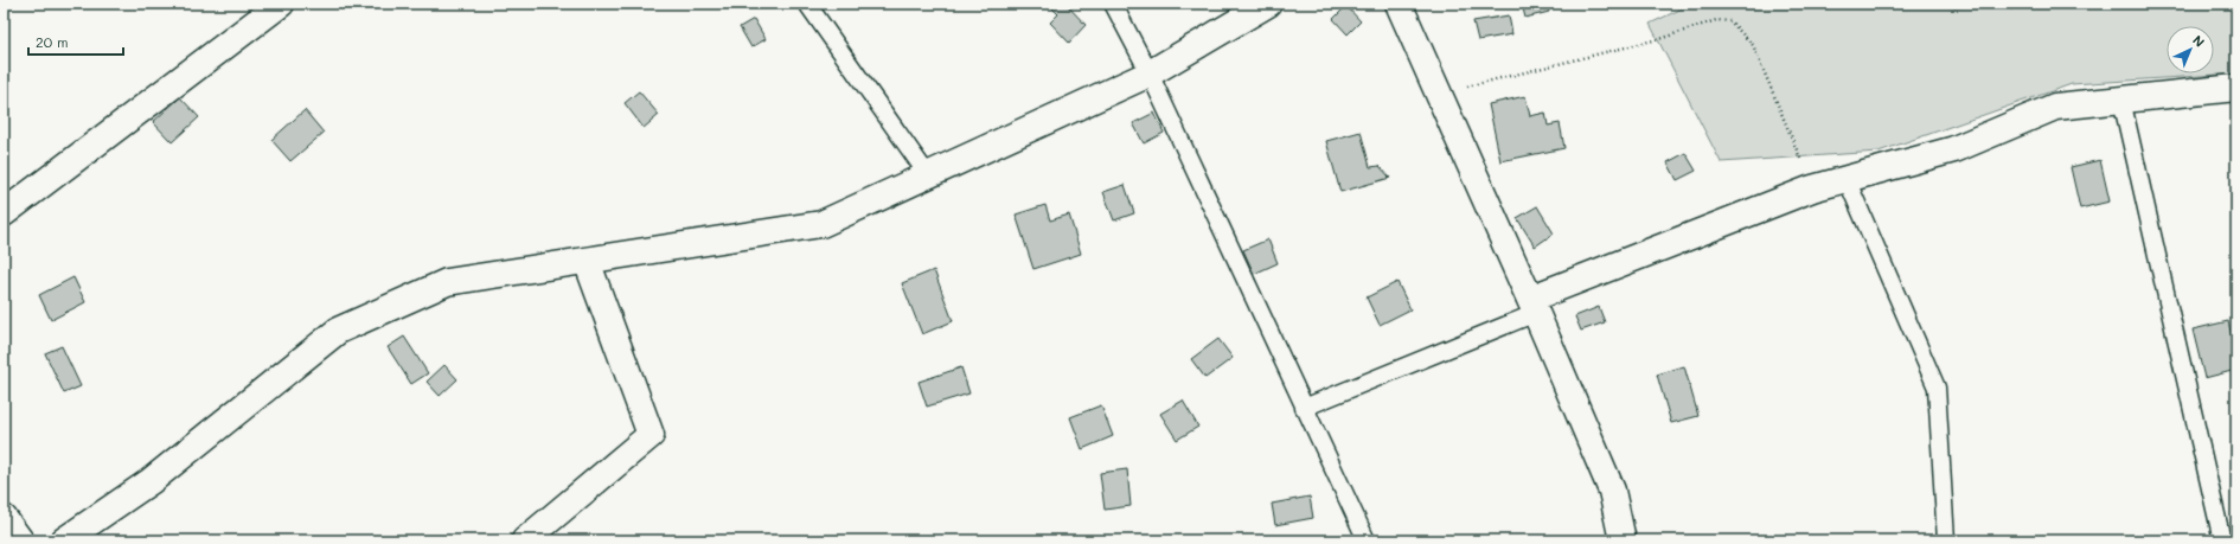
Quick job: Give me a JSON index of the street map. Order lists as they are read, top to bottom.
{
  "scale_bar": "20 m",
  "north": "top right"
}
